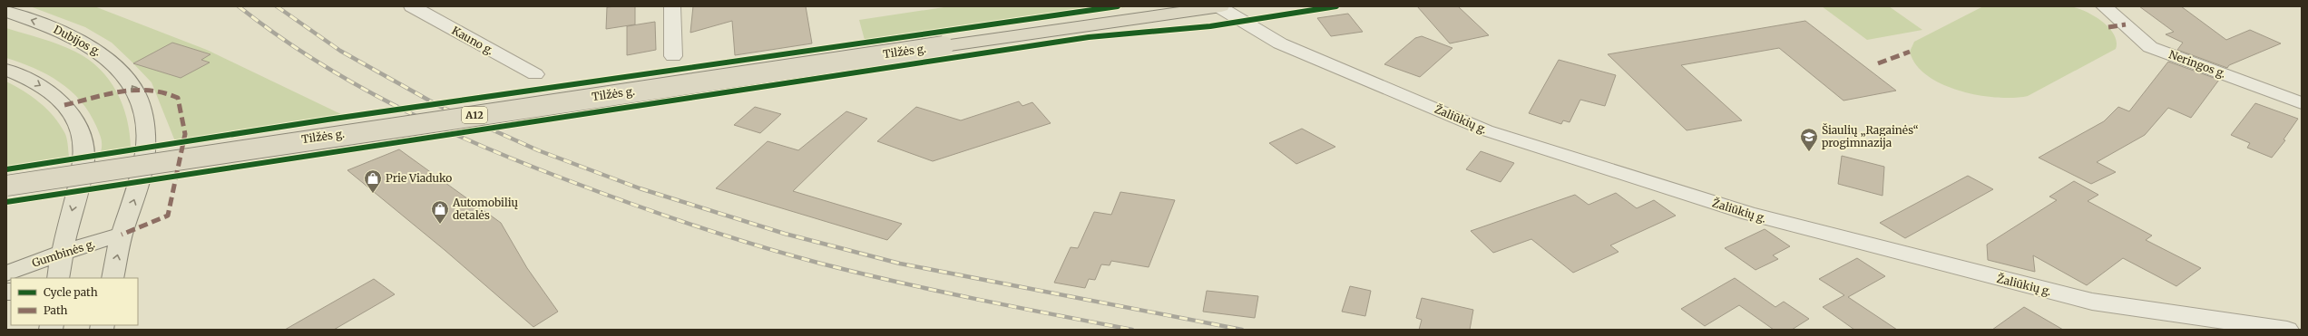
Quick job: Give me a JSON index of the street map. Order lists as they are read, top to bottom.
{
  "streets": {
    "highway": ["Tilžės g.", "A12"],
    "main road": ["Dubijos g.", "Gumbinės g."],
    "street": ["Kauno g.", "Neringos g.", "Žaliūkių g."]
  },
  "crossings": [
    ["Dubijos g.", "Gumbinės g."],
    ["Tilžės g.", "Žaliūkių g."]
  ],
  "one_way": ["Dubijos g."],
  "places": {
    "school or university": ["Šiaulių „Ragainės“ progimnazija"],
    "shop": ["Prie Viaduko", "Automobilių detalės"]
  },
  "legend": ["Cycle path", "Path"]
}
